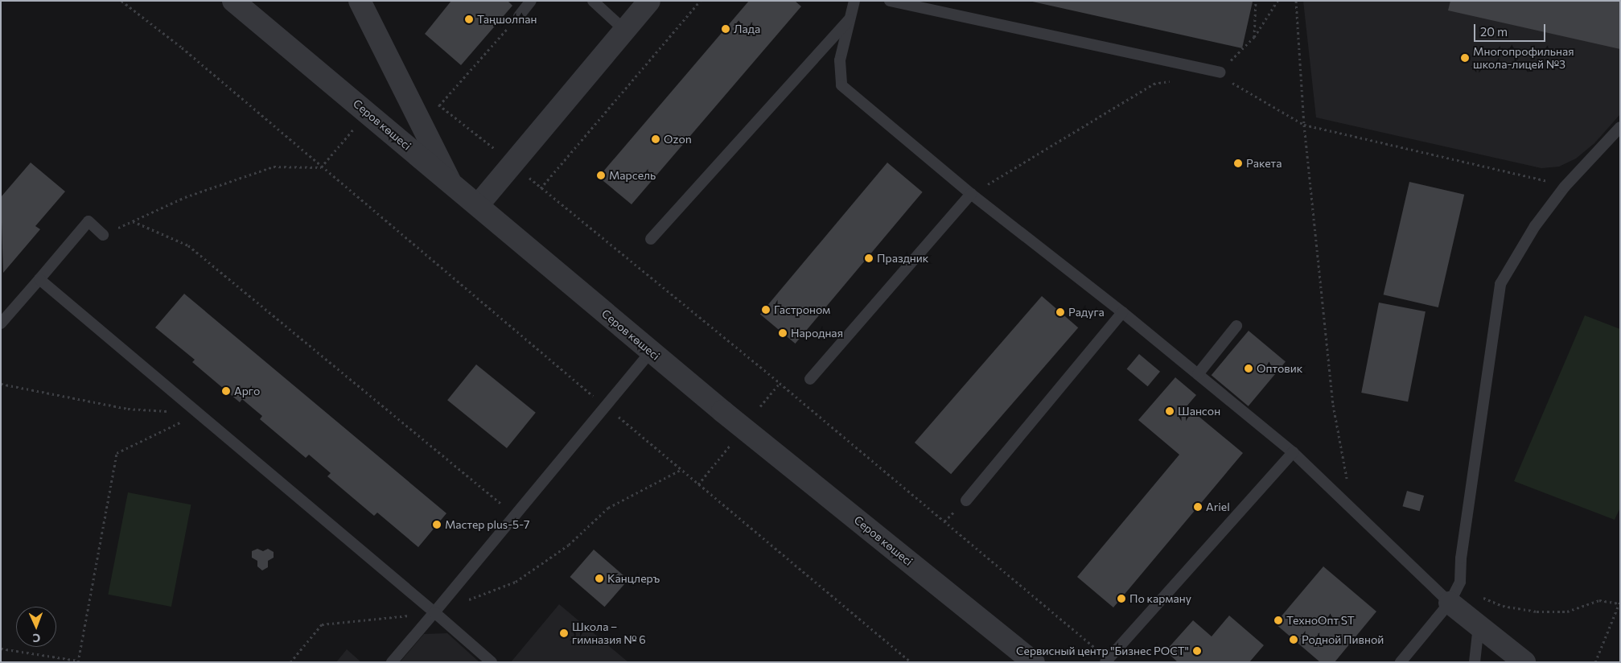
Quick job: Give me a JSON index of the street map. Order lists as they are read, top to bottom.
{
  "streets": {
    "street": ["Серов көшесі"]
  },
  "places": [
    "Таңшолпан",
    "Лада",
    "Многопрофильная школа-лицей №3",
    "Ozon",
    "Ракета",
    "Марсель",
    "Праздник",
    "Гастроном",
    "Радуга",
    "Народная",
    "Оптовик",
    "Арго",
    "Шансон",
    "Ariel",
    "Мастер plus-5-7",
    "Канцлеръ",
    "По карману",
    "ТехноОпт ST",
    "Школа – гимназия № 6",
    "Родной Пивной",
    "Сервисный центр \"Бизнес РОСТ\""
  ],
  "scale_bar": "20 m",
  "north": "bottom"
}
